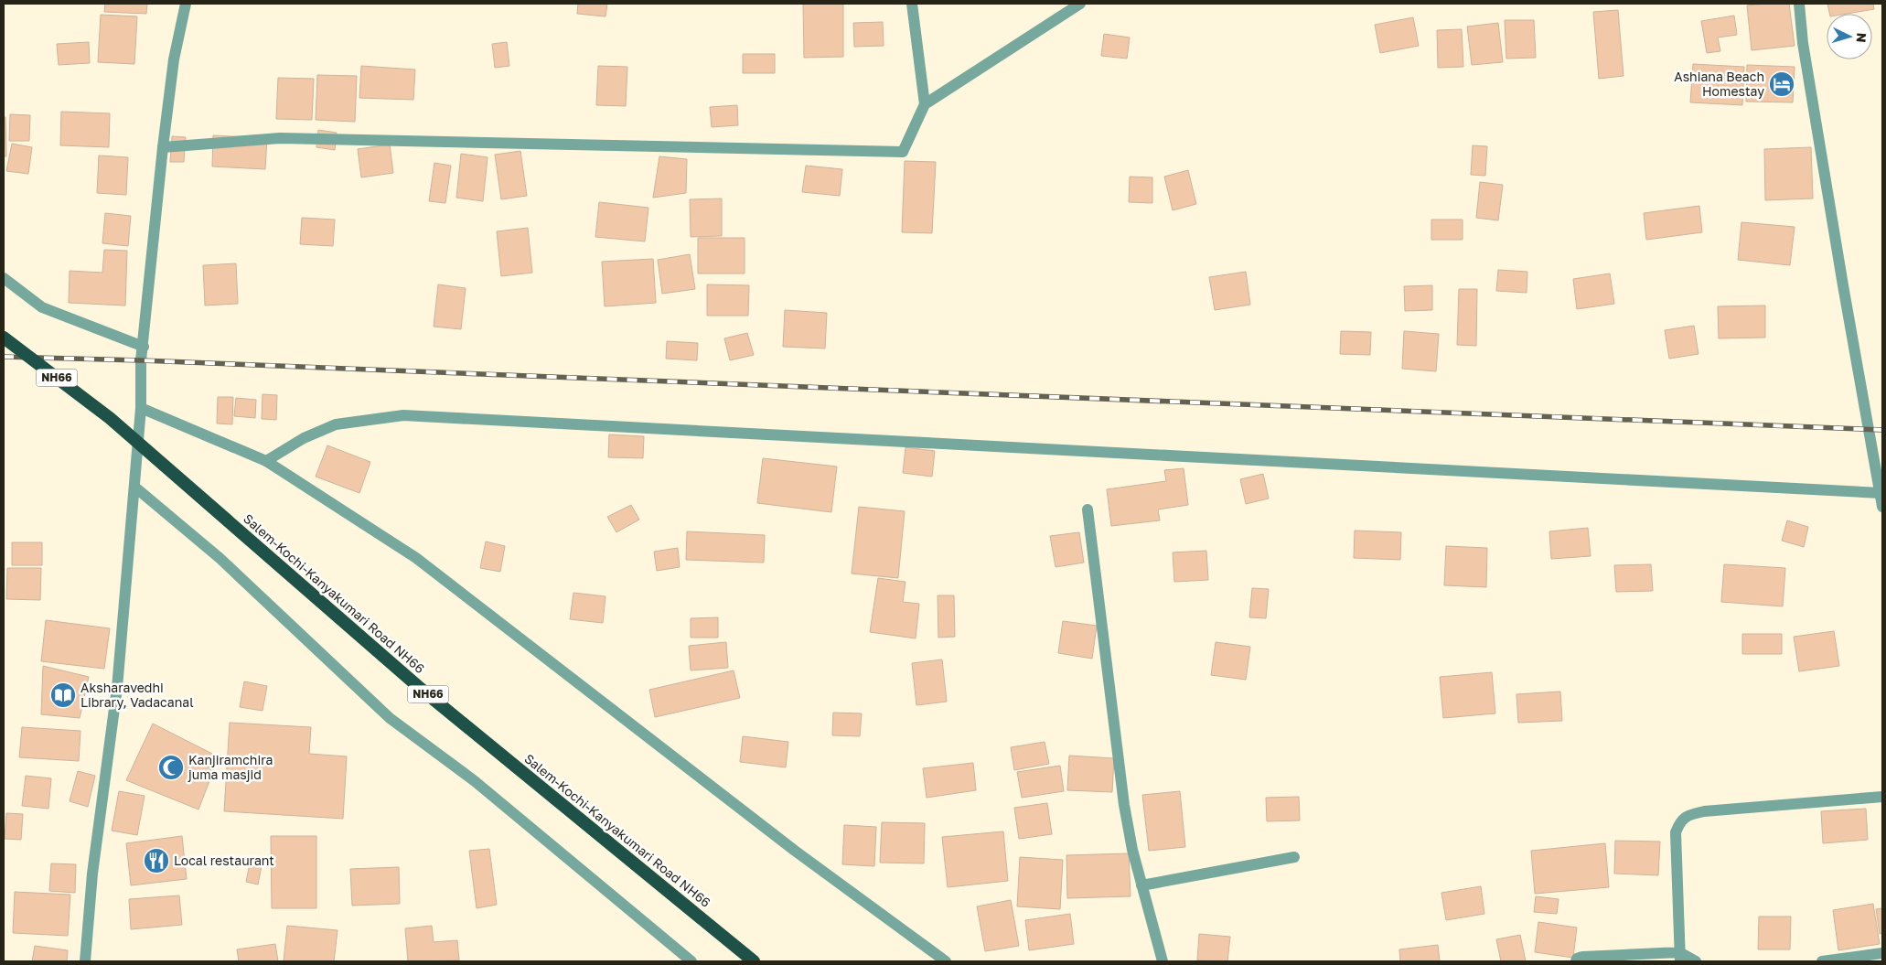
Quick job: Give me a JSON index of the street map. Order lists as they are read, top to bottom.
{
  "streets": {
    "highway": ["NH66", "Salem-Kochi-Kanyakumari Road NH66"]
  },
  "places": {
    "hotel": ["Ashiana Beach Homestay"],
    "library": ["Aksharavedhi Library, Vadacanal"],
    "mosque": ["Kanjiramchira juma masjid"],
    "restaurant": ["Local restaurant"]
  },
  "north": "right"
}
